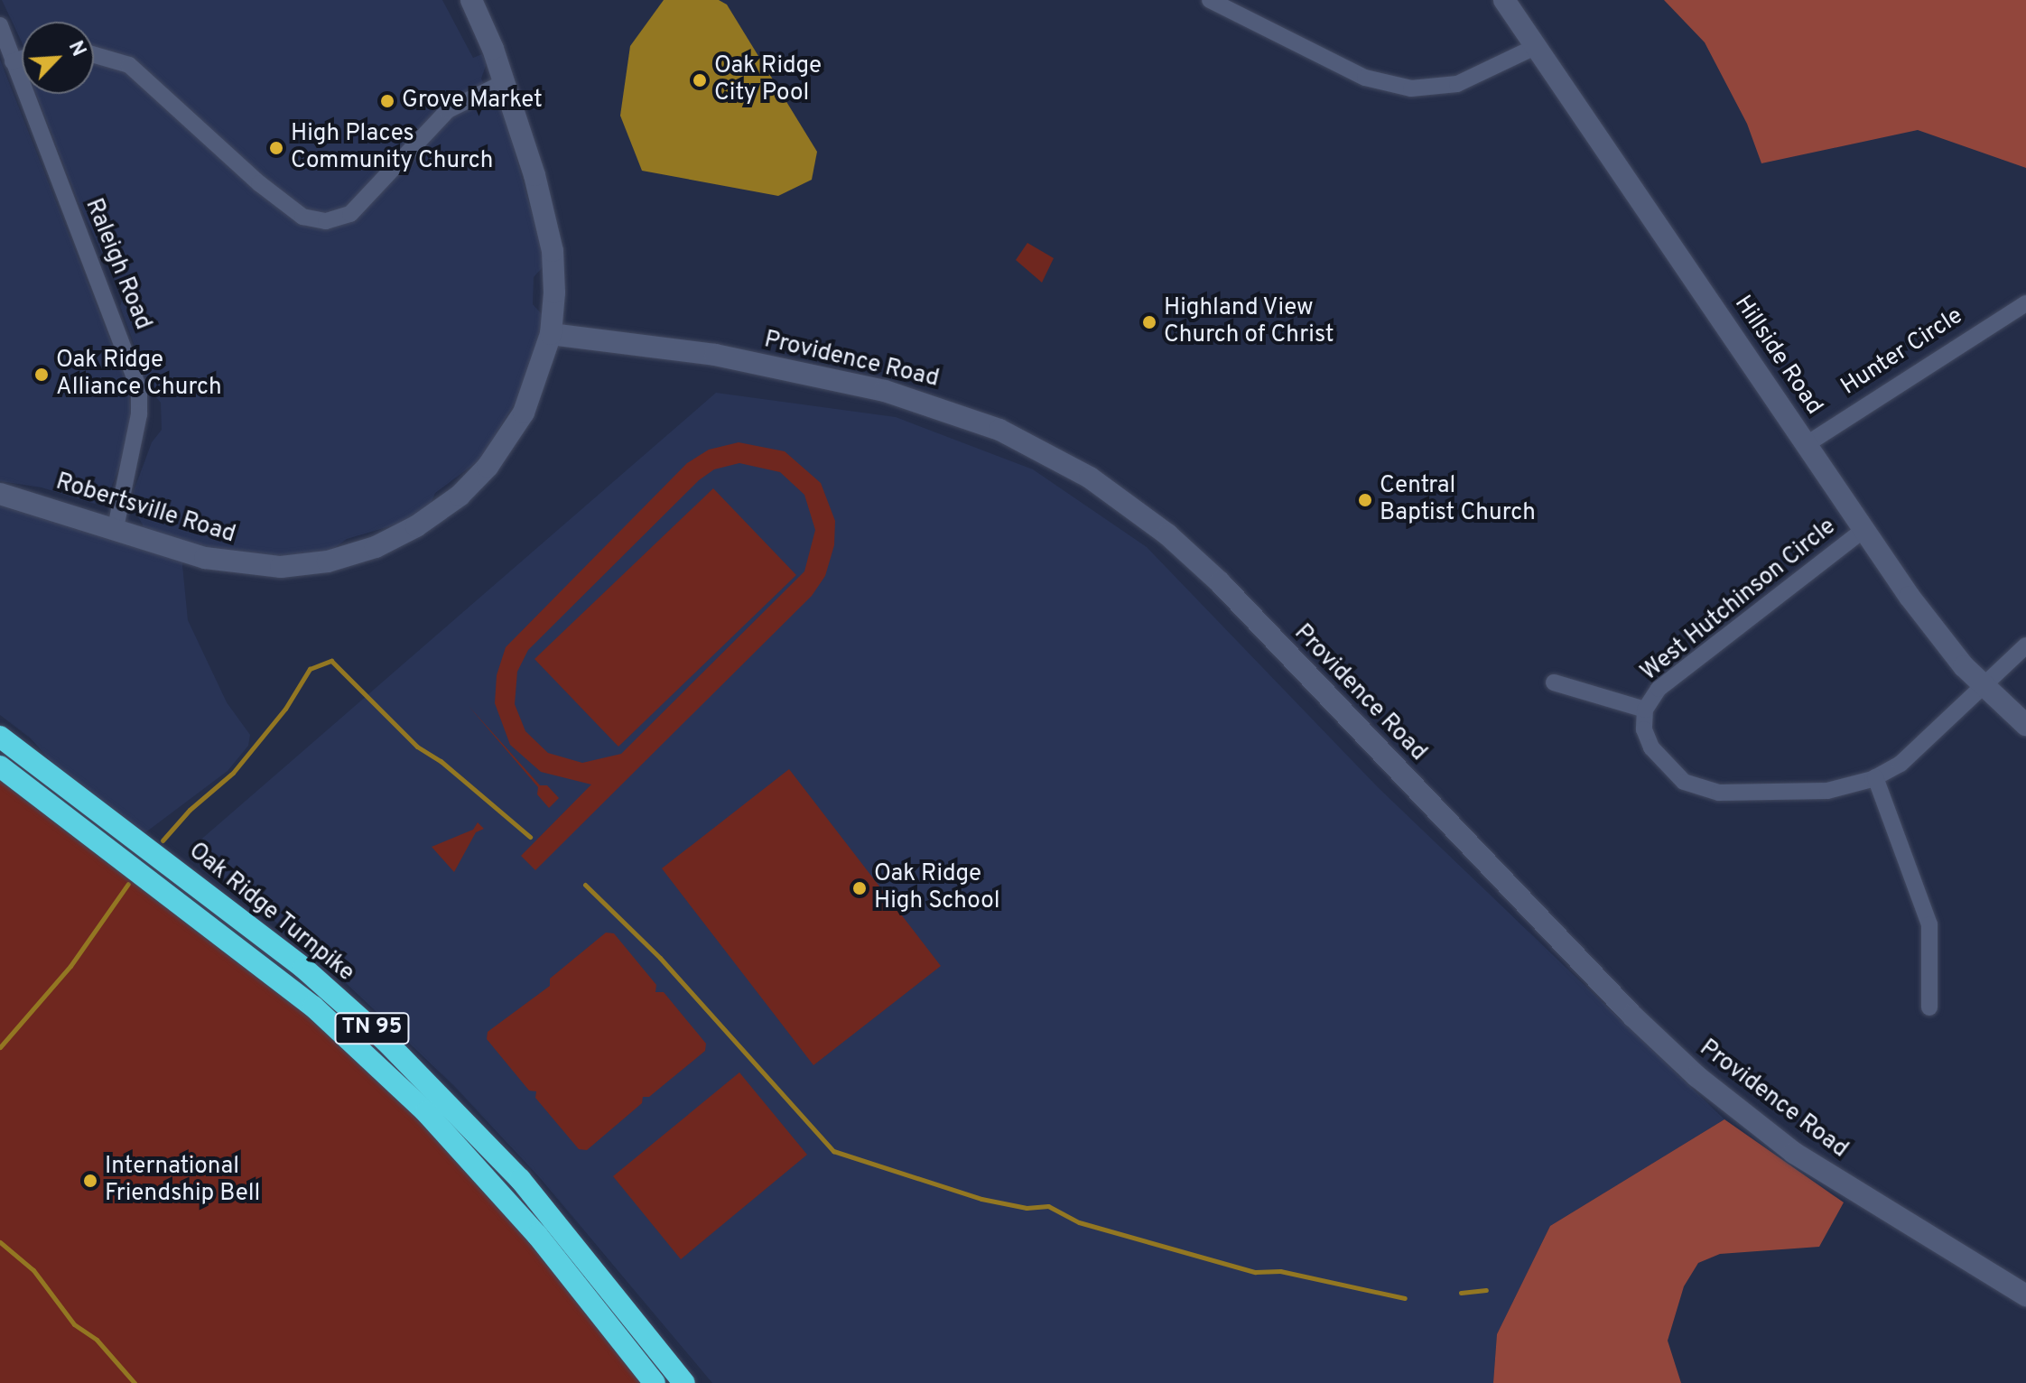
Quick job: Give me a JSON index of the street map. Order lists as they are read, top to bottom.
{
  "streets": {
    "highway": ["Oak Ridge Turnpike", "TN 95"],
    "street": [
      "Raleigh Road",
      "Hunter Circle",
      "Hillside Road",
      "Providence Road",
      "Robertsville Road",
      "West Hutchinson Circle"
    ]
  },
  "crossings": [
    ["Raleigh Road", "Robertsville Road"],
    ["Hunter Circle", "Hillside Road"],
    ["Hillside Road", "West Hutchinson Circle"],
    ["Providence Road", "Robertsville Road"]
  ],
  "places": [
    "Oak Ridge City Pool",
    "Grove Market",
    "High Places Community Church",
    "Highland View Church of Christ",
    "Oak Ridge Alliance Church",
    "Central Baptist Church",
    "Oak Ridge High School",
    "International Friendship Bell"
  ],
  "north": "top right"
}
